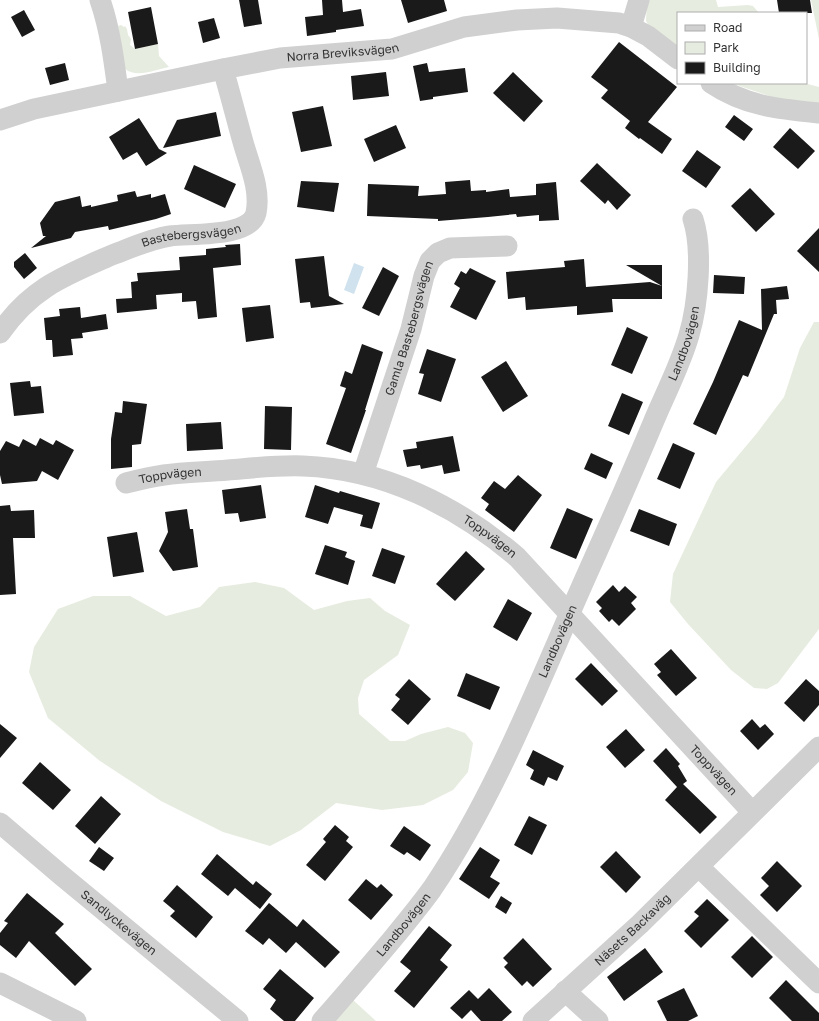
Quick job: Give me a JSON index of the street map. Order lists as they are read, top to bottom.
{
  "streets": {
    "street": [
      "Norra Breviksvägen",
      "Bastebergsvägen",
      "Gamla Bastebergsvägen",
      "Landbovägen",
      "Toppvägen",
      "Sandlyckevägen",
      "Näsets Backaväg"
    ]
  },
  "crossings": [
    ["Norra Breviksvägen", "Bastebergsvägen"],
    ["Gamla Bastebergsvägen", "Toppvägen"],
    ["Landbovägen", "Toppvägen"],
    ["Toppvägen", "Näsets Backaväg"]
  ],
  "legend": ["Road", "Park", "Building"]
}
